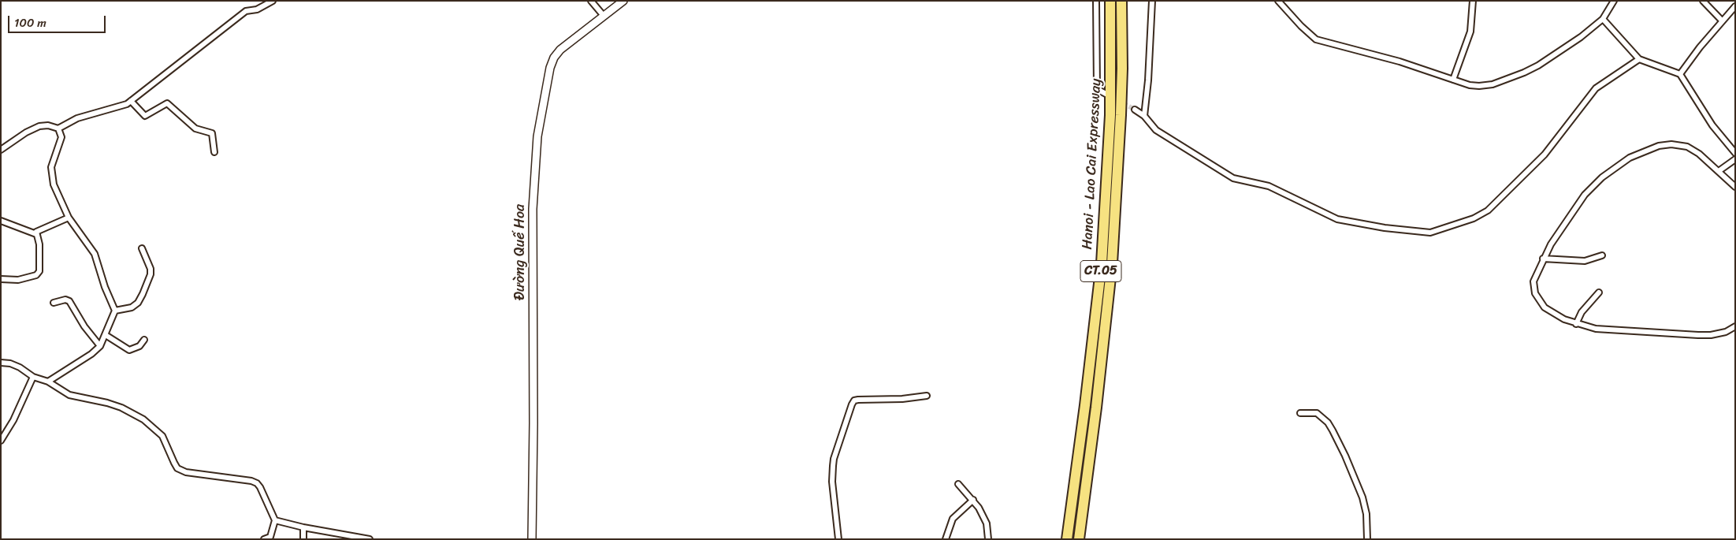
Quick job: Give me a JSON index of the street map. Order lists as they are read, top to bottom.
{
  "streets": {
    "highway": ["Hanoi - Lao Cai Expressway", "CT.05"],
    "street": ["Đường Quế Hoa"]
  },
  "scale_bar": "100 m"
}
